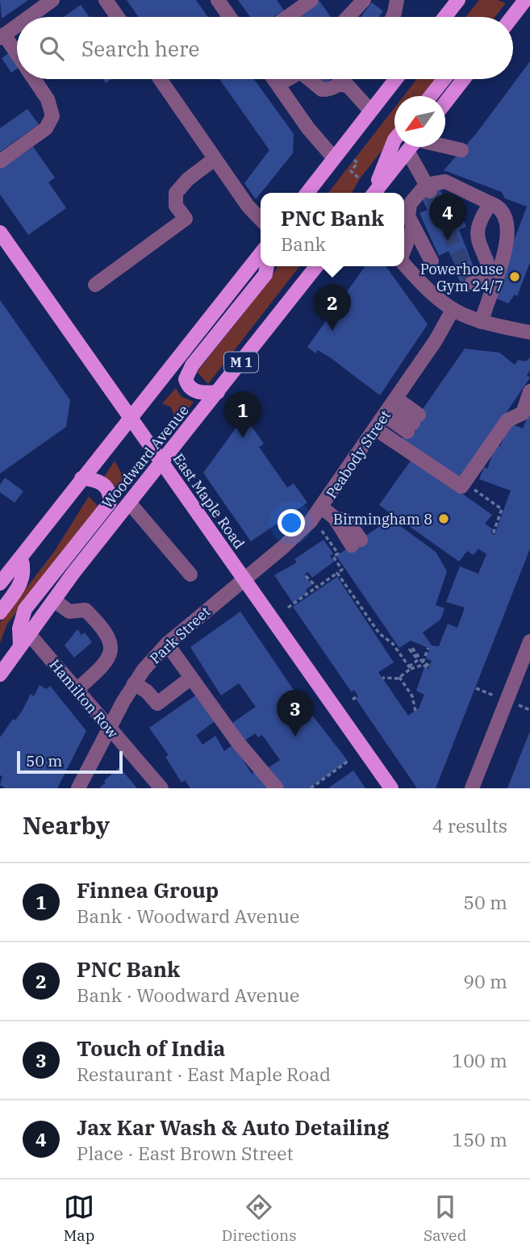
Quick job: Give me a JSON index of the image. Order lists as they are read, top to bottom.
{
  "streets": {
    "main road": ["M 1", "Woodward Avenue", "East Maple Road"],
    "street": ["Peabody Street", "Park Street", "Hamilton Row"]
  },
  "crossings": [
    ["Peabody Street", "East Maple Road"],
    ["Peabody Street", "Park Street"],
    ["Woodward Avenue", "East Maple Road"],
    ["Woodward Avenue", "Hamilton Row"],
    ["East Maple Road", "Park Street"],
    ["Park Street", "Hamilton Row"]
  ],
  "places": ["Powerhouse Gym 24/7", "Birmingham 8"],
  "scale_bar": "50 m",
  "north": "bottom left",
  "page": {
    "search": "Search here",
    "popup": ["PNC Bank", "Bank"],
    "pins": [
      "4",
      "2",
      "1",
      "3"
    ],
    "scale": "50 m",
    "heading": ["Nearby", "4 results"],
    "list": [
      {
        "mark": "1",
        "name": "Finnea Group",
        "note": "Bank · Woodward Avenue",
        "value": "50 m"
      },
      {
        "mark": "2",
        "name": "PNC Bank",
        "note": "Bank · Woodward Avenue",
        "value": "90 m"
      },
      {
        "mark": "3",
        "name": "Touch of India",
        "note": "Restaurant · East Maple Road",
        "value": "100 m"
      },
      {
        "mark": "4",
        "name": "Jax Kar Wash & Auto Detailing",
        "note": "Place · East Brown Street",
        "value": "150 m"
      }
    ],
    "nav": ["Map", "Directions", "Saved"]
  }
}
